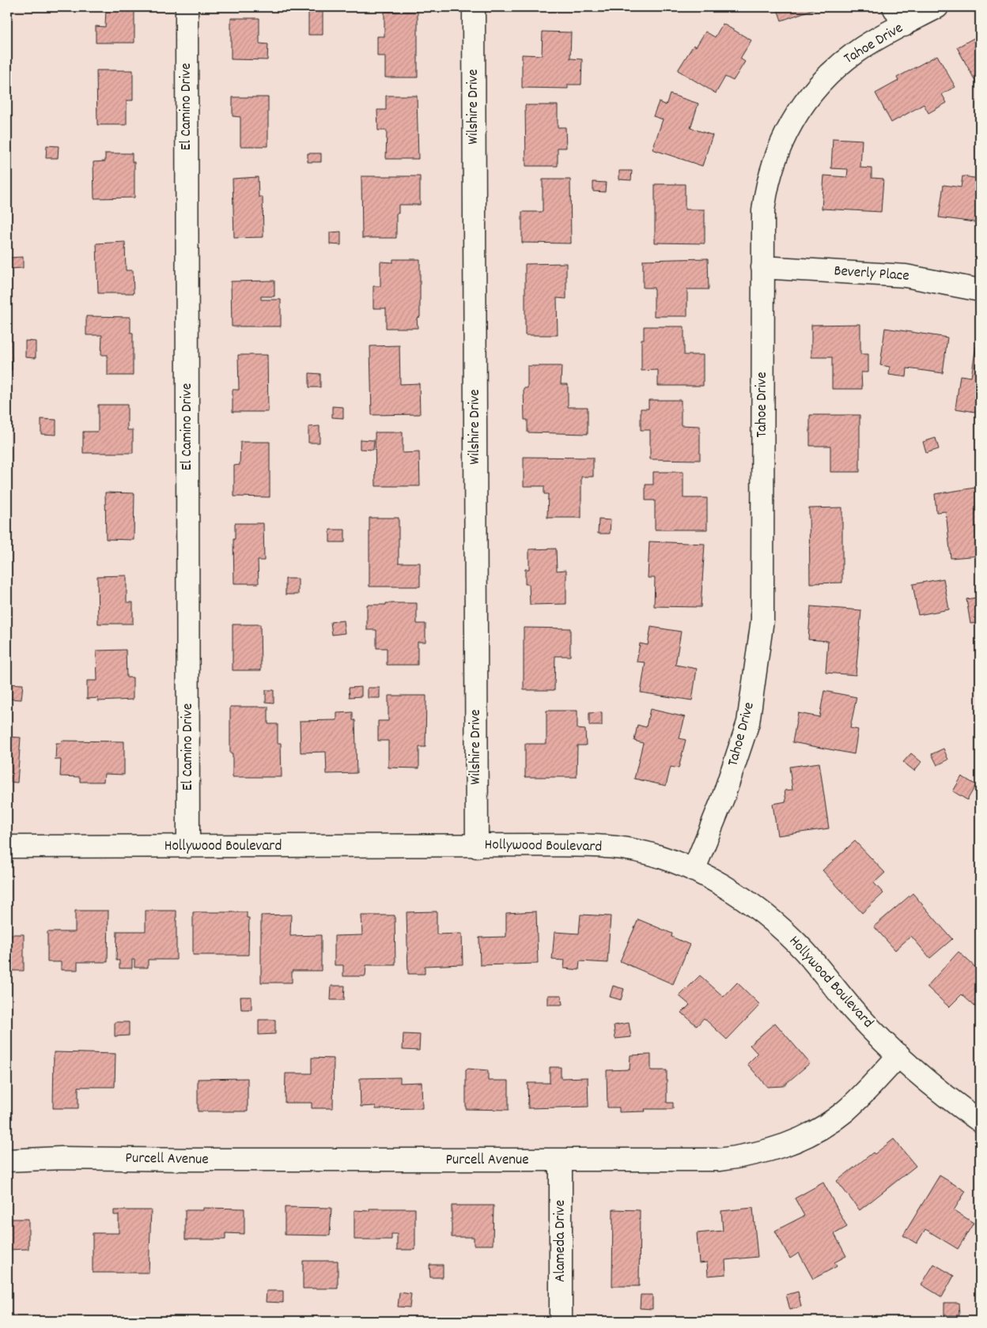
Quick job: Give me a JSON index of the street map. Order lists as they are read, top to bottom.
{
  "streets": {
    "street": [
      "Tahoe Drive",
      "El Camino Drive",
      "Wilshire Drive",
      "Beverly Place",
      "Hollywood Boulevard",
      "Purcell Avenue",
      "Alameda Drive"
    ]
  },
  "crossings": [
    ["Tahoe Drive", "Beverly Place"],
    ["Tahoe Drive", "Hollywood Boulevard"],
    ["El Camino Drive", "Hollywood Boulevard"],
    ["Wilshire Drive", "Hollywood Boulevard"],
    ["Hollywood Boulevard", "Purcell Avenue"],
    ["Purcell Avenue", "Alameda Drive"]
  ]
}
